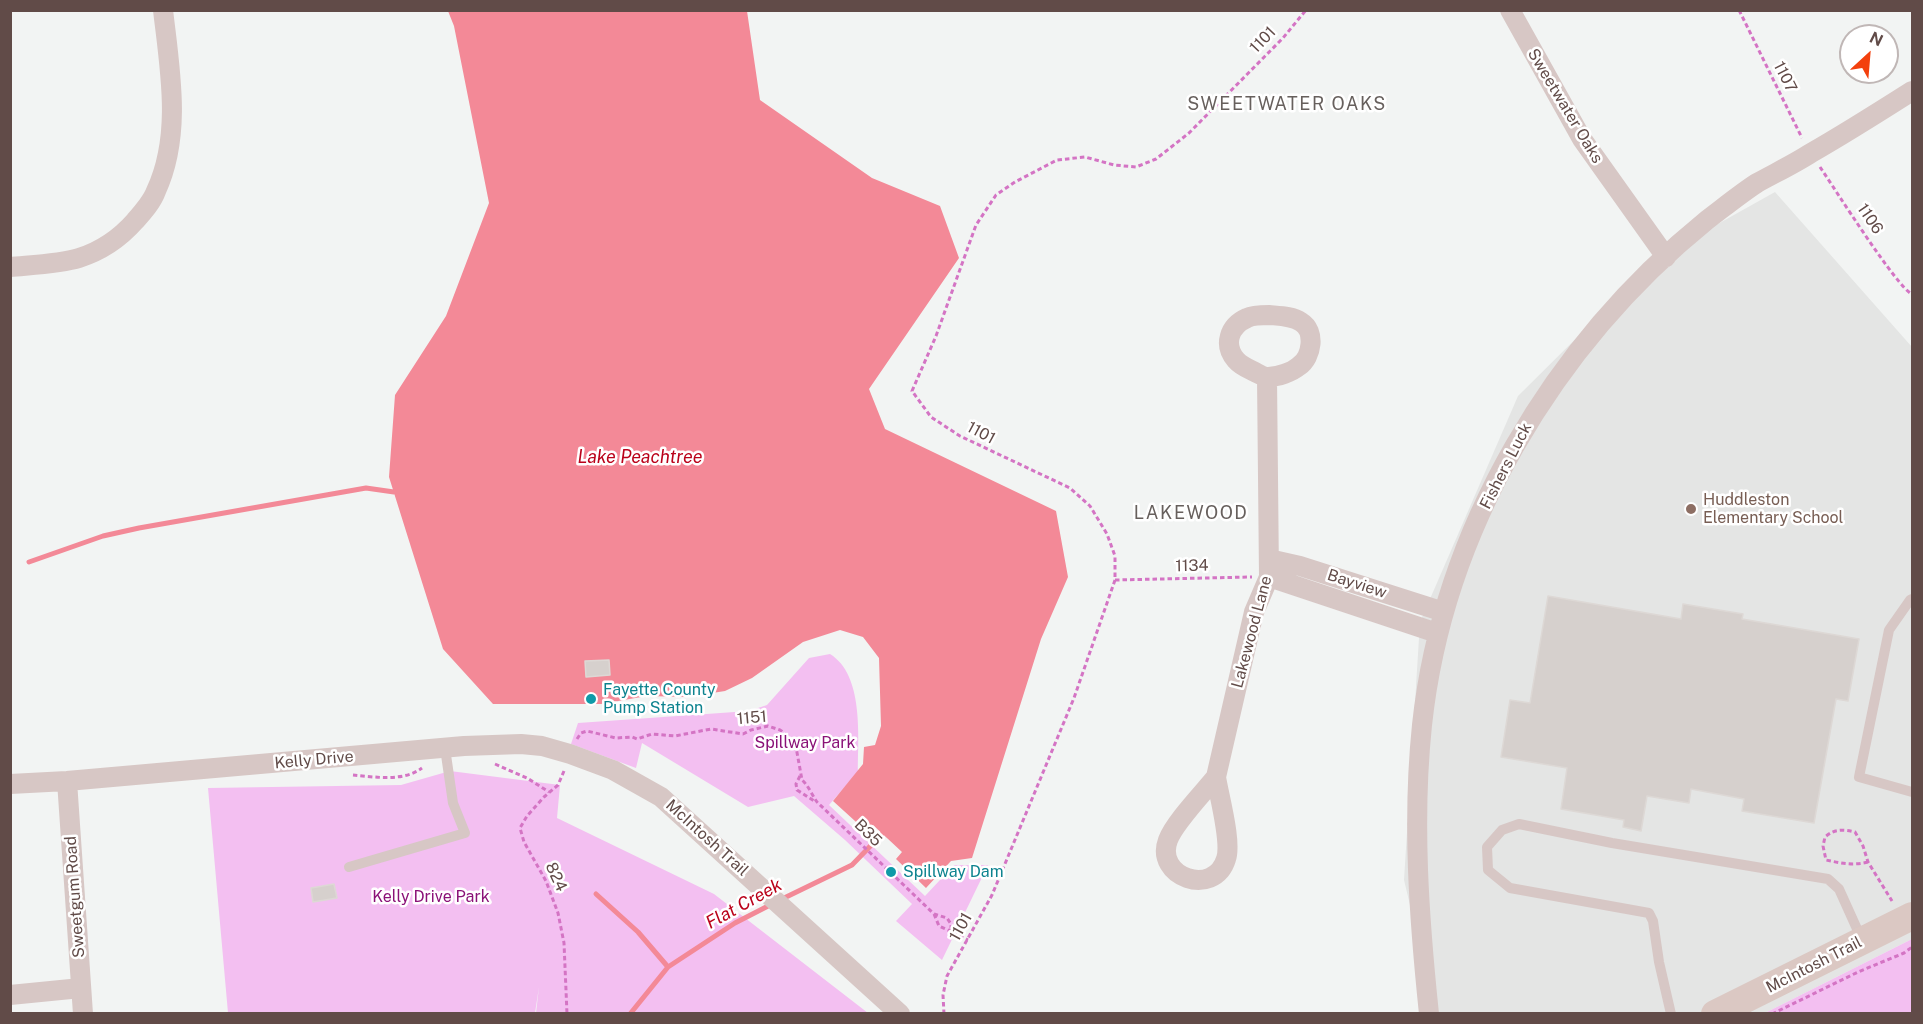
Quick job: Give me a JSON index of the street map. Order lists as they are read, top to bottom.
{
  "streets": {
    "street": [
      "Sweetwater Oaks",
      "Fishers Luck",
      "Bayview",
      "Lakewood Lane",
      "Kelly Drive",
      "McIntosh Trail",
      "Sweetgum Road"
    ],
    "path": [
      "1101",
      "1107",
      "1106",
      "1134",
      "1151",
      "B35",
      "824"
    ]
  },
  "crossings": [
    ["1101", "1134"],
    ["1107", "1106"],
    ["1107", "Fishers Luck"],
    ["Sweetwater Oaks", "Fishers Luck"],
    ["1106", "Fishers Luck"],
    ["Fishers Luck", "Bayview"],
    ["1134", "Bayview"],
    ["1134", "Lakewood Lane"],
    ["Bayview", "Lakewood Lane"],
    ["1151", "B35"],
    ["Kelly Drive", "McIntosh Trail"],
    ["Kelly Drive", "Sweetgum Road"]
  ],
  "districts": ["SWEETWATER OAKS", "LAKEWOOD"],
  "water": ["Lake Peachtree", "Flat Creek"],
  "parks": ["Spillway Park", "Kelly Drive Park"],
  "places": ["Huddleston Elementary School", "Fayette County Pump Station", "Spillway Dam"],
  "north": "top right"
}
